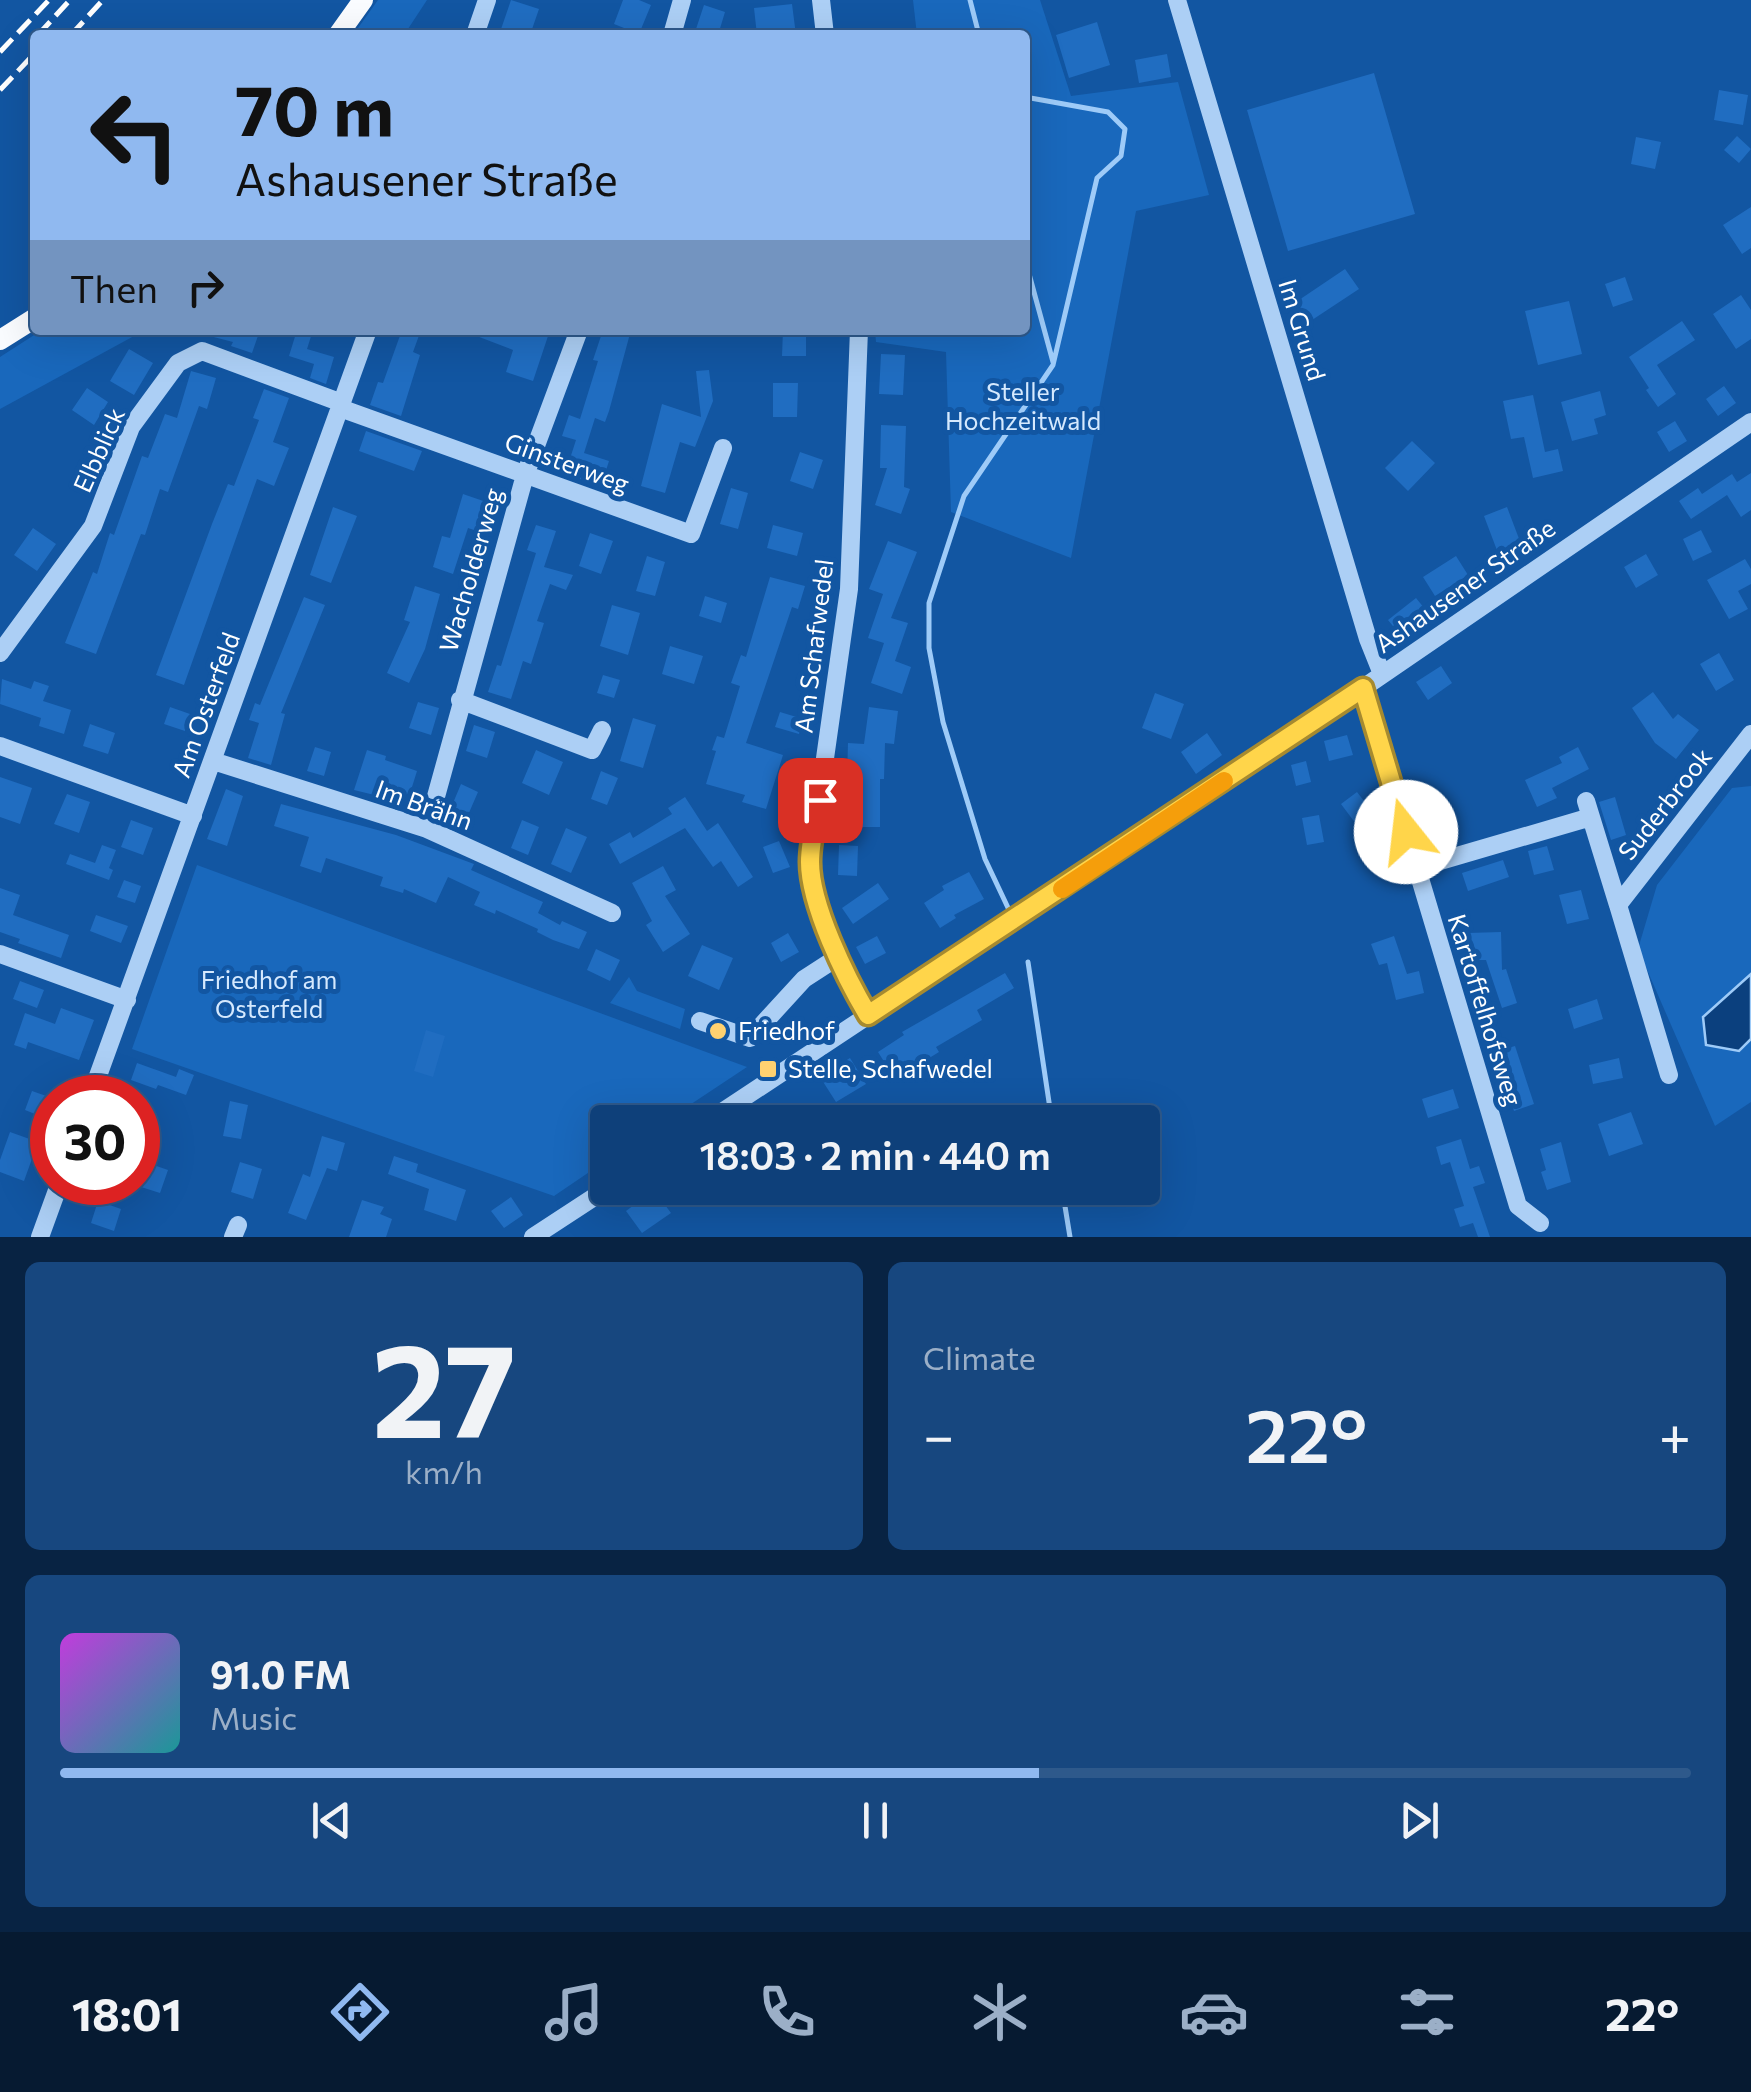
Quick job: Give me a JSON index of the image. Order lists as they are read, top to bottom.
{
  "streets": {
    "street": [
      "Im Grund",
      "Elbblick",
      "Ginsterweg",
      "Wacholderweg",
      "Ashausener Straße",
      "Am Schafwedel",
      "Am Osterfeld",
      "Suderbrook",
      "Im Brähn",
      "Kartoffelhofsweg"
    ]
  },
  "crossings": [
    ["Im Grund", "Ashausener Straße"],
    ["Elbblick", "Ginsterweg"],
    ["Elbblick", "Am Osterfeld"],
    ["Ginsterweg", "Wacholderweg"],
    ["Ginsterweg", "Am Osterfeld"],
    ["Wacholderweg", "Im Brähn"],
    ["Ashausener Straße", "Am Schafwedel"],
    ["Ashausener Straße", "Kartoffelhofsweg"],
    ["Am Osterfeld", "Im Brähn"],
    ["Suderbrook", "Kartoffelhofsweg"]
  ],
  "parks": ["Steller Hochzeitwald", "Friedhof am Osterfeld"],
  "places": {
    "other": ["Friedhof"],
    "transit": ["Stelle, Schafwedel"]
  },
  "page": {
    "turn": ["70 m", "Ashausener Straße"],
    "then": "Then",
    "limit": "30",
    "trip": "18:03 · 2 min · 440 m",
    "tile": [
      ["27", "km/h"],
      "Climate"
    ],
    "heat": ["−", "22°", "+"],
    "song": ["91.0 FM", "Music"],
    "tabs": ["18:01", "22°"]
  }
}
